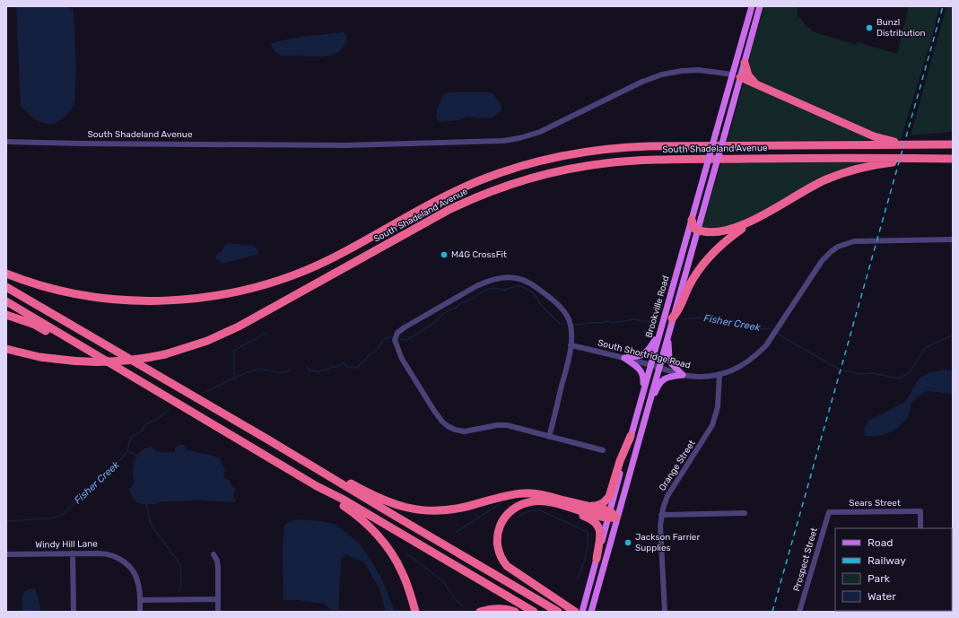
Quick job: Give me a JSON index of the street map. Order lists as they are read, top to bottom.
{
  "streets": {
    "highway": ["South Shadeland Avenue"],
    "main road": ["Brookville Road"],
    "street": [
      "South Shortridge Road",
      "Orange Street",
      "Sears Street",
      "Windy Hill Lane",
      "Prospect Street"
    ]
  },
  "crossings": [
    ["South Shadeland Avenue", "Brookville Road"],
    ["Brookville Road", "South Shortridge Road"],
    ["South Shortridge Road", "Orange Street"],
    ["Sears Street", "Prospect Street"]
  ],
  "water": ["Fisher Creek"],
  "places": ["Bunzl Distribution", "M4G CrossFit", "Jackson Farrier Supplies"],
  "legend": [
    "Road",
    "Railway",
    "Park",
    "Water"
  ]
}
